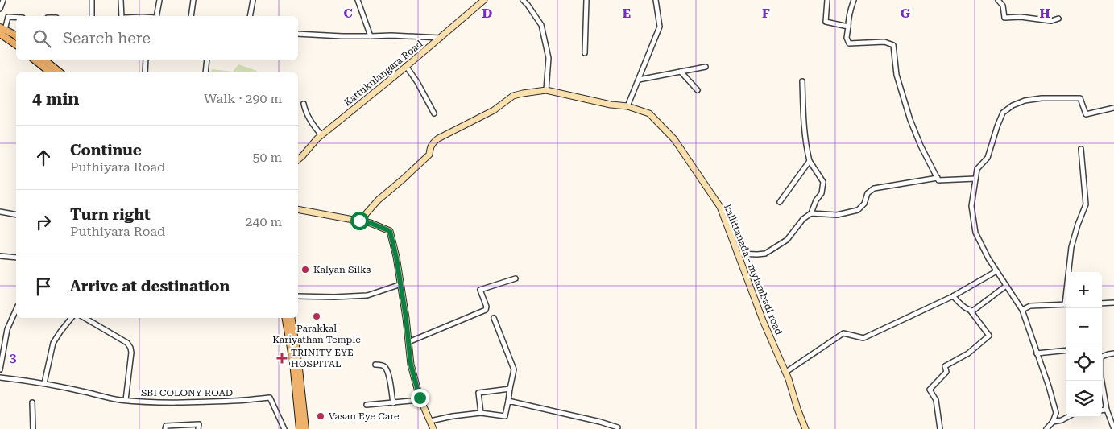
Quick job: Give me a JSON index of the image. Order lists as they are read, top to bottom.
{
  "streets": {
    "street": ["Kattukulangara Road", "kallittanada - mylambadi road", "SBI COLONY ROAD"]
  },
  "places": {
    "other": ["Kalyan Silks", "Parakkal Kariyathan Temple", "Vasan Eye Care"],
    "health": ["TRINITY EYE HOSPITAL"]
  },
  "page": {
    "search": "Search here",
    "heading": ["4 min", "Walk · 290 m"],
    "list": [
      ["Continue", "Puthiyara Road", "50 m"],
      ["Turn right", "Puthiyara Road", "240 m"],
      "Arrive at destination"
    ],
    "map_buttons": ["+", "−"]
  },
  "grid": {
    "columns": [
      "C",
      "D",
      "E",
      "F",
      "G",
      "H"
    ],
    "rows": ["3"]
  }
}
